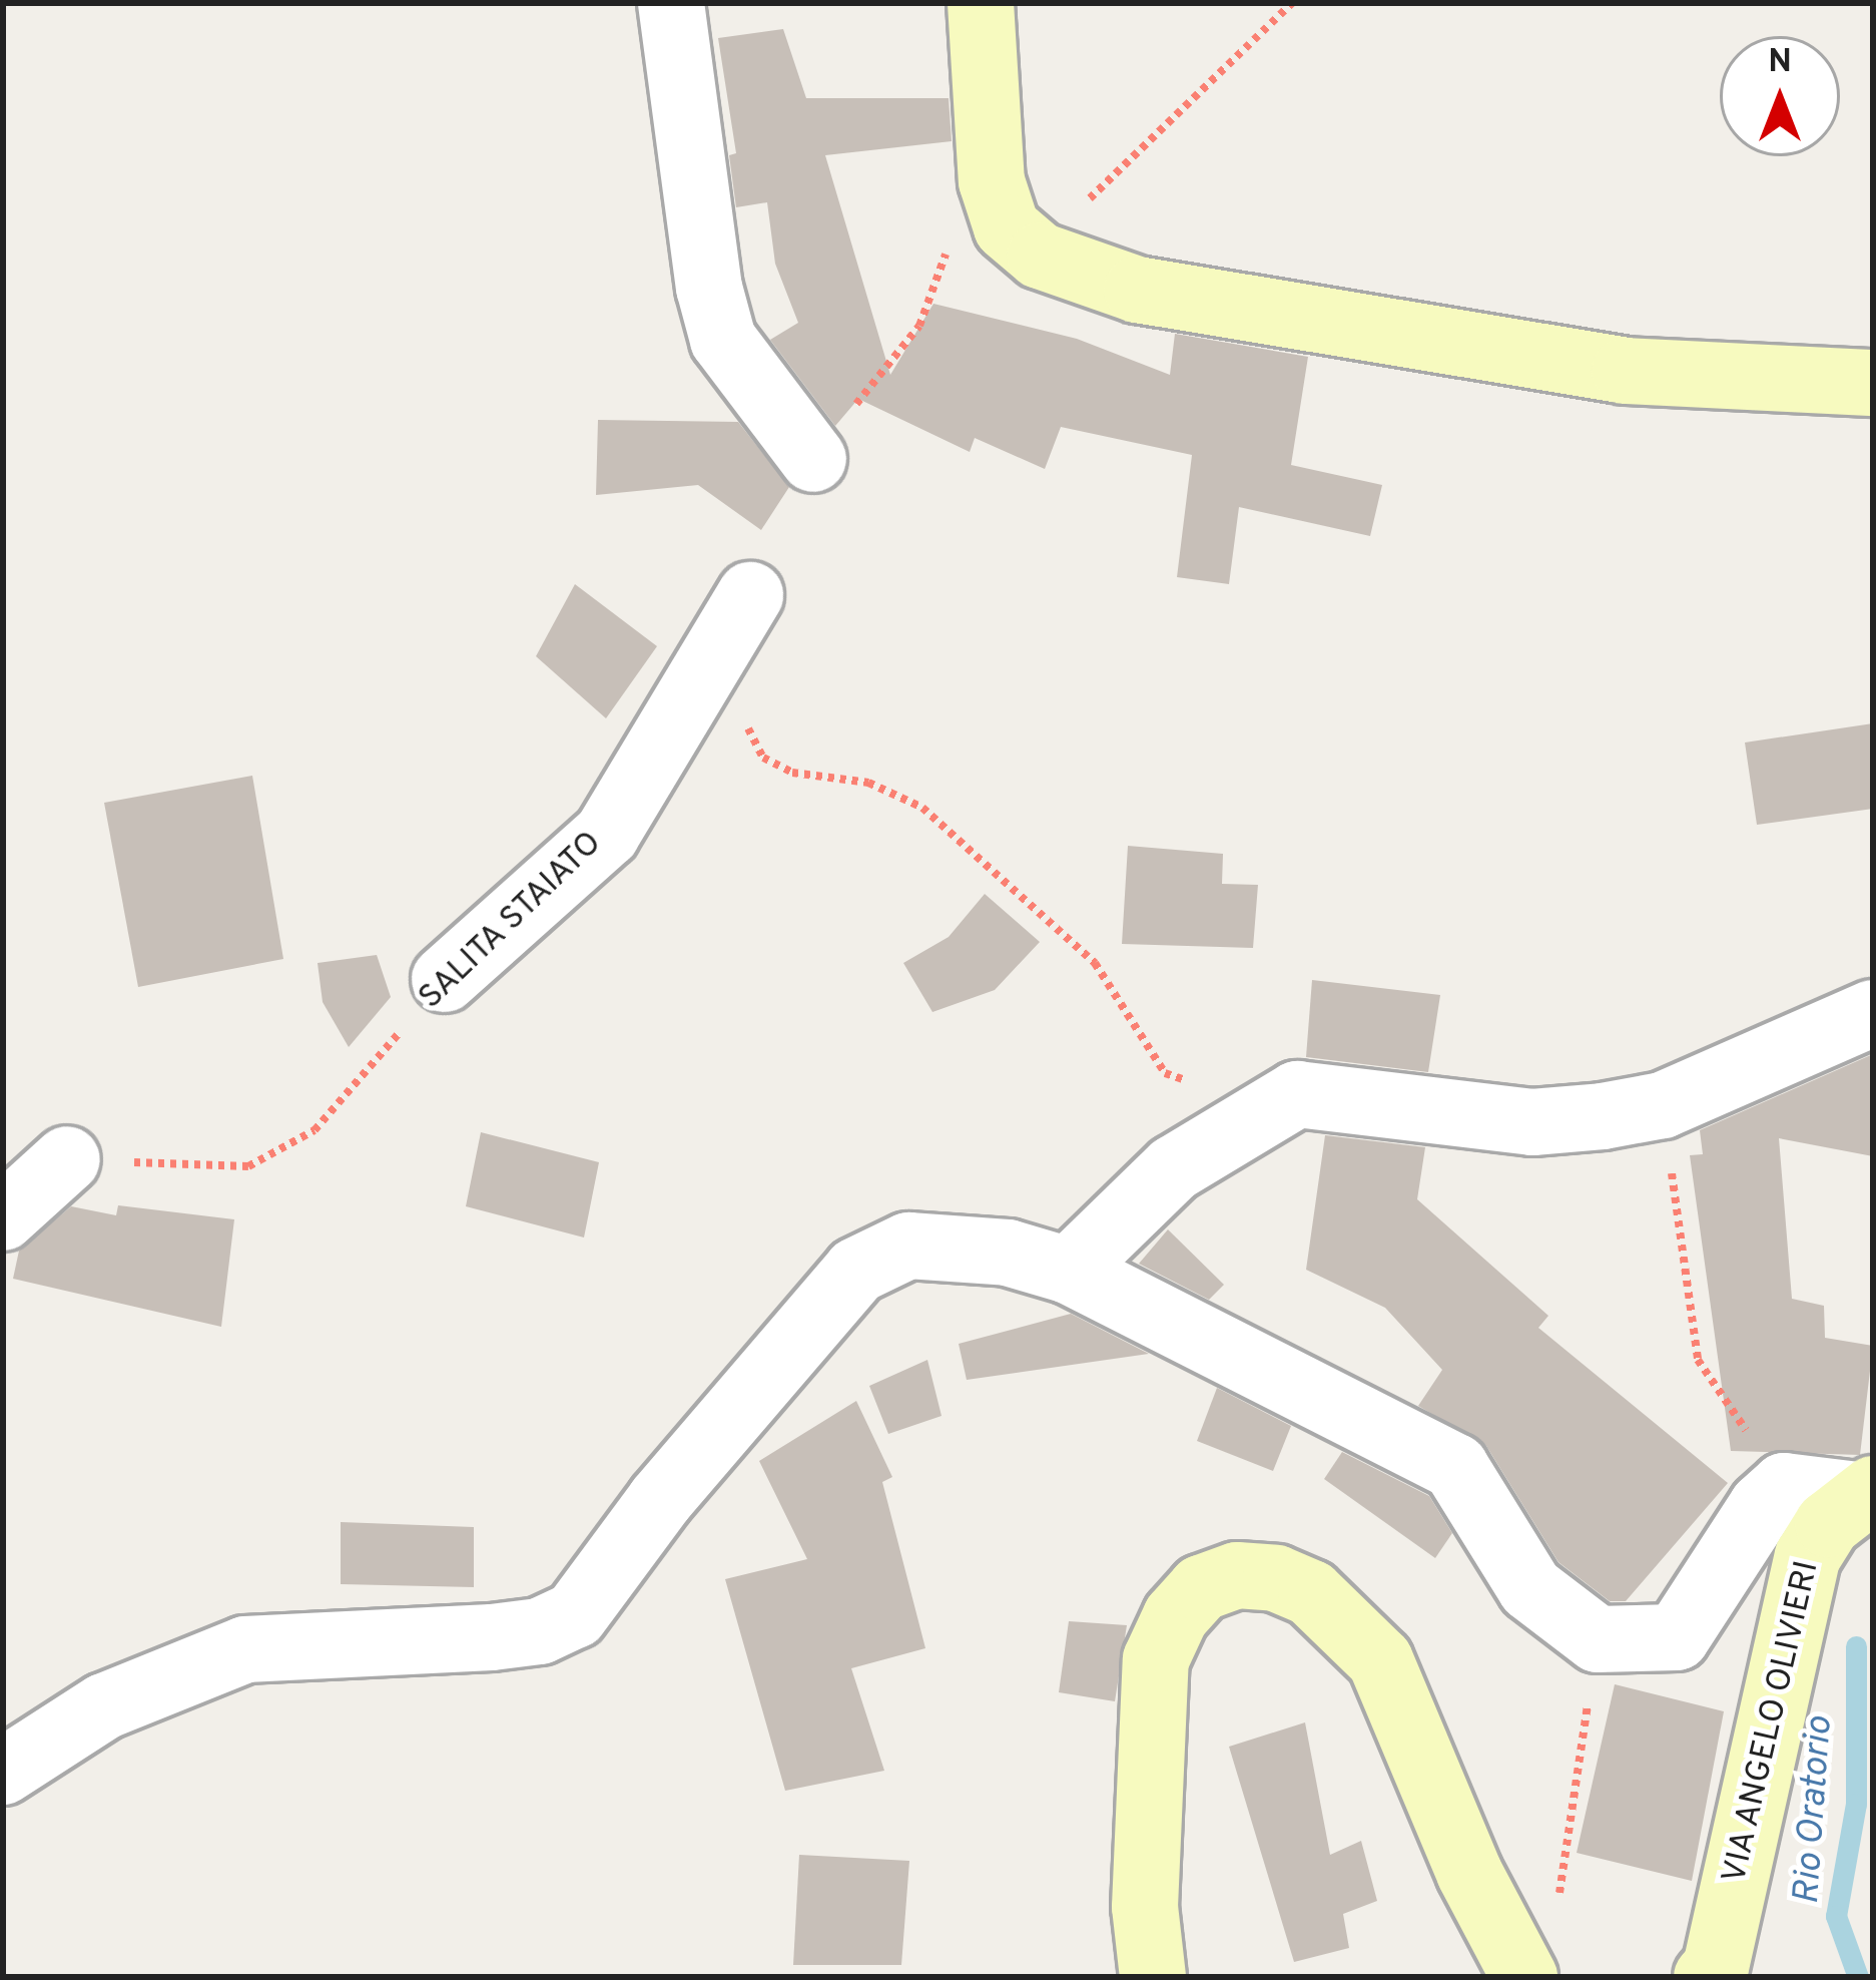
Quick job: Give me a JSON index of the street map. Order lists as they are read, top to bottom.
{
  "streets": {
    "main road": ["VIA ANGELO OLIVIERI"],
    "street": ["SALITA STAIATO"]
  },
  "water": ["Rio Oratorio"],
  "north": "top"
}
